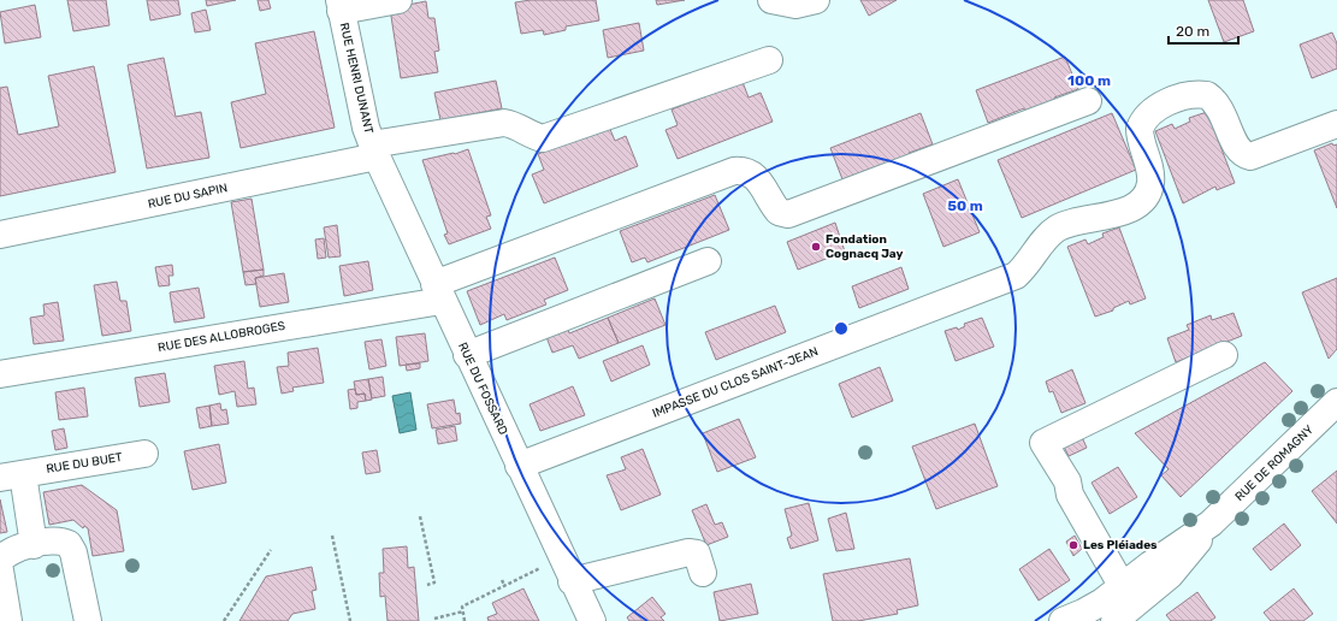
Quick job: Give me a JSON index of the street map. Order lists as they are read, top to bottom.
{
  "streets": {
    "street": [
      "RUE HENRI DUNANT",
      "RUE DU SAPIN",
      "RUE DES ALLOBROGES",
      "IMPASSE DU CLOS SAINT-JEAN",
      "RUE DU FOSSARD",
      "RUE DU BUET",
      "RUE DE ROMAGNY"
    ]
  },
  "crossings": [
    ["RUE HENRI DUNANT", "RUE DU SAPIN"],
    ["RUE HENRI DUNANT", "RUE DU FOSSARD"],
    ["RUE DU SAPIN", "RUE DU FOSSARD"],
    ["RUE DES ALLOBROGES", "RUE DU FOSSARD"],
    ["IMPASSE DU CLOS SAINT-JEAN", "RUE DU FOSSARD"]
  ],
  "places": ["Fondation Cognacq Jay", "Les Pléiades"],
  "scale_bar": "20 m",
  "rings": ["100 m", "50 m"]
}
